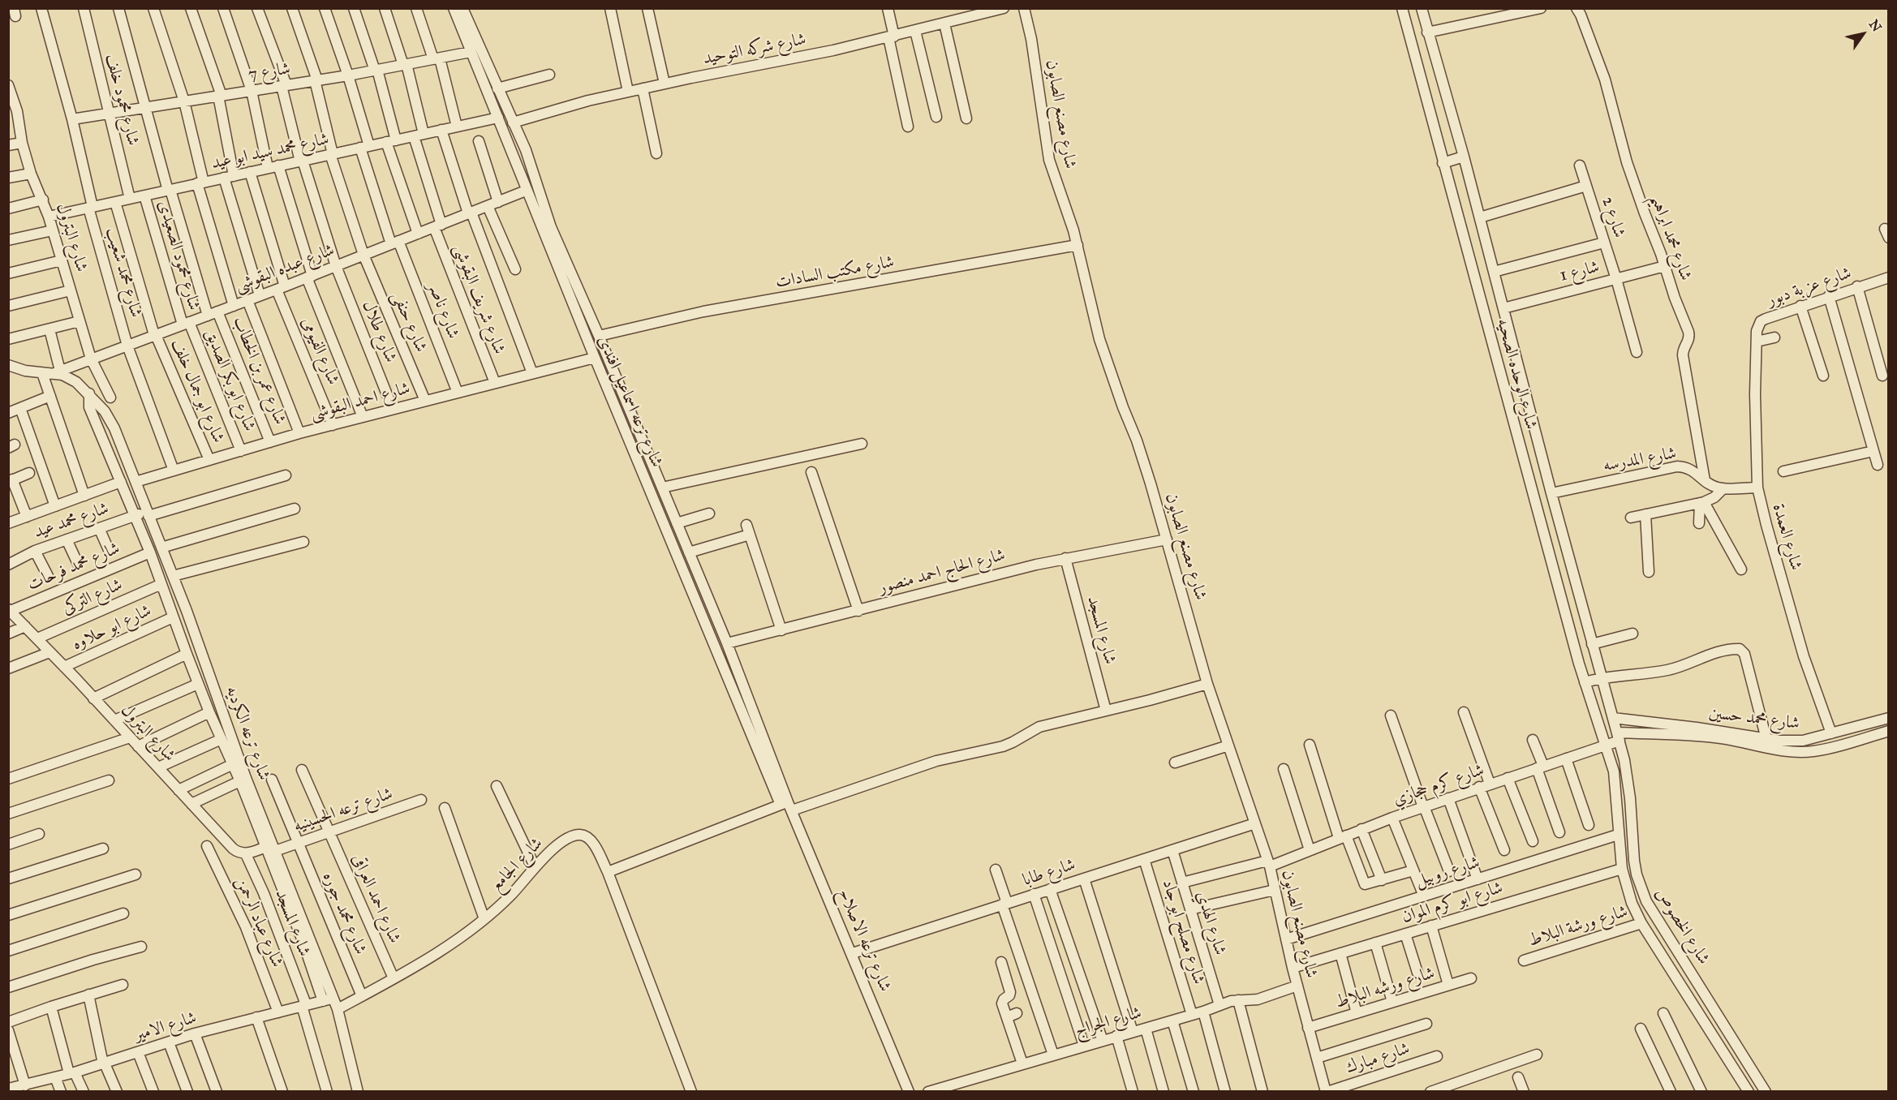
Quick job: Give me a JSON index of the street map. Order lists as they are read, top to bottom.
{
  "streets": {
    "street": [
      "شارع شركه التوحيد",
      "شارع 7",
      "شارع محمود خلف",
      "شارع مصنع الصابون",
      "شارع محمد سيد ابو عيد",
      "شارع 2",
      "شارع البترول",
      "شارع محمد ابراهيم",
      "شارع محمود الصعيدى",
      "شارع عبده البقوشى",
      "شارع 1",
      "شارع محمد شعيب",
      "شارع مكتب السادات",
      "شارع عزبة دبور",
      "شارع شريف البقوشى",
      "شارع ناصر",
      "شارع حنفى",
      "شارع طلال",
      "شارع الفيومى",
      "شارع عمر بن الخطاب",
      "شارع الوحده الصحيه",
      "شارع ابو بكر الصديق",
      "شارع ابو جمال خلف",
      "شارع احمد البقوشى",
      "شارع ترعه اسماعيل افندى",
      "شارع المدرسه",
      "شارع محمد عيد",
      "شارع العمدة",
      "شارع محمد فرحات",
      "شارع الحاج احمد منصور",
      "شارع التركى",
      "شارع ابو حلاوه",
      "شارع المسجد",
      "شارع محمد حسين",
      "شارع ترعه الكرديه",
      "شارع كرم حجازي",
      "شارع ترعه الحسينيه",
      "شارع الجامع",
      "شارع روبيل",
      "شارع طابا",
      "شارع احمد العراقى",
      "شارع ابو كرم الموان",
      "شارع محمد جوره",
      "شارع عباد الرحمن",
      "شارع الهدي",
      "شارع ورشة البلاط",
      "شارع الخصوص",
      "شارع مصلح ابو جاد",
      "شارع ترعه الاصلاح",
      "شارع ورشه البلاط",
      "شارع الجراج",
      "شارع الامير",
      "شارع مبارك"
    ]
  },
  "crossings": [
    ["شارع شركه التوحيد", "شارع ترعه اسماعيل افندى"],
    ["شارع 7", "شارع محمود خلف"],
    ["شارع 7", "شارع محمد شعيب"],
    ["شارع 7", "شارع شريف البقوشى"],
    ["شارع 7", "شارع ناصر"],
    ["شارع 7", "شارع حنفى"],
    ["شارع 7", "شارع ترعه اسماعيل افندى"],
    ["شارع محمود خلف", "شارع محمد سيد ابو عيد"],
    ["شارع مصنع الصابون", "شارع مكتب السادات"],
    ["شارع مصنع الصابون", "شارع الحاج احمد منصور"],
    ["شارع مصنع الصابون", "شارع كرم حجازي"],
    ["شارع مصنع الصابون", "شارع روبيل"],
    ["شارع مصنع الصابون", "شارع طابا"],
    ["شارع مصنع الصابون", "شارع ابو كرم الموان"],
    ["شارع مصنع الصابون", "شارع ورشه البلاط"],
    ["شارع مصنع الصابون", "شارع الجراج"],
    ["شارع مصنع الصابون", "شارع مبارك"],
    ["شارع محمد سيد ابو عيد", "شارع البترول"],
    ["شارع محمد سيد ابو عيد", "شارع محمود الصعيدى"],
    ["شارع محمد سيد ابو عيد", "شارع محمد شعيب"],
    ["شارع محمد سيد ابو عيد", "شارع شريف البقوشى"],
    ["شارع محمد سيد ابو عيد", "شارع ناصر"],
    ["شارع محمد سيد ابو عيد", "شارع حنفى"],
    ["شارع محمد سيد ابو عيد", "شارع طلال"],
    ["شارع محمد سيد ابو عيد", "شارع الفيومى"],
    ["شارع محمد سيد ابو عيد", "شارع ابو جمال خلف"],
    ["شارع محمد سيد ابو عيد", "شارع ترعه اسماعيل افندى"],
    ["شارع 2", "شارع 1"],
    ["شارع البترول", "شارع عبده البقوشى"],
    ["شارع البترول", "شارع محمد فرحات"],
    ["شارع البترول", "شارع التركى"],
    ["شارع البترول", "شارع ابو حلاوه"],
    ["شارع البترول", "شارع المسجد"],
    ["شارع محمد ابراهيم", "شارع 1"],
    ["شارع محمد ابراهيم", "شارع المدرسه"],
    ["شارع محمود الصعيدى", "شارع عبده البقوشى"],
    ["شارع محمود الصعيدى", "شارع ابو بكر الصديق"],
    ["شارع عبده البقوشى", "شارع محمد شعيب"],
    ["شارع عبده البقوشى", "شارع شريف البقوشى"],
    ["شارع عبده البقوشى", "شارع ناصر"],
    ["شارع عبده البقوشى", "شارع حنفى"],
    ["شارع عبده البقوشى", "شارع طلال"],
    ["شارع عبده البقوشى", "شارع الفيومى"],
    ["شارع عبده البقوشى", "شارع عمر بن الخطاب"],
    ["شارع عبده البقوشى", "شارع ابو بكر الصديق"],
    ["شارع عبده البقوشى", "شارع ابو جمال خلف"],
    ["شارع عبده البقوشى", "شارع ترعه اسماعيل افندى"],
    ["شارع عبده البقوشى", "شارع ترعه الكرديه"],
    ["شارع 1", "شارع الوحده الصحيه"],
    ["شارع محمد شعيب", "شارع احمد البقوشى"],
    ["شارع مكتب السادات", "شارع ترعه اسماعيل افندى"],
    ["شارع عزبة دبور", "شارع العمدة"],
    ["شارع شريف البقوشى", "شارع احمد البقوشى"],
    ["شارع ناصر", "شارع احمد البقوشى"],
    ["شارع حنفى", "شارع احمد البقوشى"],
    ["شارع طلال", "شارع احمد البقوشى"],
    ["شارع الفيومى", "شارع احمد البقوشى"],
    ["شارع عمر بن الخطاب", "شارع احمد البقوشى"],
    ["شارع الوحده الصحيه", "شارع المدرسه"],
    ["شارع الوحده الصحيه", "شارع محمد حسين"],
    ["شارع الوحده الصحيه", "شارع كرم حجازي"],
    ["شارع الوحده الصحيه", "شارع الخصوص"],
    ["شارع ابو بكر الصديق", "شارع احمد البقوشى"],
    ["شارع ابو جمال خلف", "شارع احمد البقوشى"],
    ["شارع احمد البقوشى", "شارع ترعه اسماعيل افندى"],
    ["شارع احمد البقوشى", "شارع ترعه الكرديه"],
    ["شارع ترعه اسماعيل افندى", "شارع الحاج احمد منصور"],
    ["شارع ترعه اسماعيل افندى", "شارع ترعه الاصلاح"],
    ["شارع المدرسه", "شارع العمدة"],
    ["شارع محمد عيد", "شارع ترعه الكرديه"],
    ["شارع العمدة", "شارع محمد حسين"],
    ["شارع محمد فرحات", "شارع ترعه الكرديه"],
    ["شارع الحاج احمد منصور", "شارع المسجد"],
    ["شارع التركى", "شارع ترعه الكرديه"],
    ["شارع ابو حلاوه", "شارع ترعه الكرديه"],
    ["شارع المسجد", "شارع الامير"],
    ["شارع محمد حسين", "شارع كرم حجازي"],
    ["شارع محمد حسين", "شارع الخصوص"],
    ["شارع ترعه الكرديه", "شارع ترعه الحسينيه"],
    ["شارع ترعه الكرديه", "شارع الجامع"],
    ["شارع ترعه الكرديه", "شارع الامير"],
    ["شارع كرم حجازي", "شارع الهدي"],
    ["شارع كرم حجازي", "شارع الخصوص"],
    ["شارع ترعه الحسينيه", "شارع احمد العراقى"],
    ["شارع ترعه الحسينيه", "شارع محمد جوره"],
    ["شارع الجامع", "شارع احمد العراقى"],
    ["شارع الجامع", "شارع محمد جوره"],
    ["شارع روبيل", "شارع الخصوص"],
    ["شارع طابا", "شارع الهدي"],
    ["شارع طابا", "شارع مصلح ابو جاد"],
    ["شارع طابا", "شارع ترعه الاصلاح"],
    ["شارع ابو كرم الموان", "شارع الخصوص"],
    ["شارع عباد الرحمن", "شارع الامير"],
    ["شارع الهدي", "شارع الجراج"],
    ["شارع ورشة البلاط", "شارع الخصوص"],
    ["شارع مصلح ابو جاد", "شارع الجراج"]
  ],
  "north": "top right"
}
